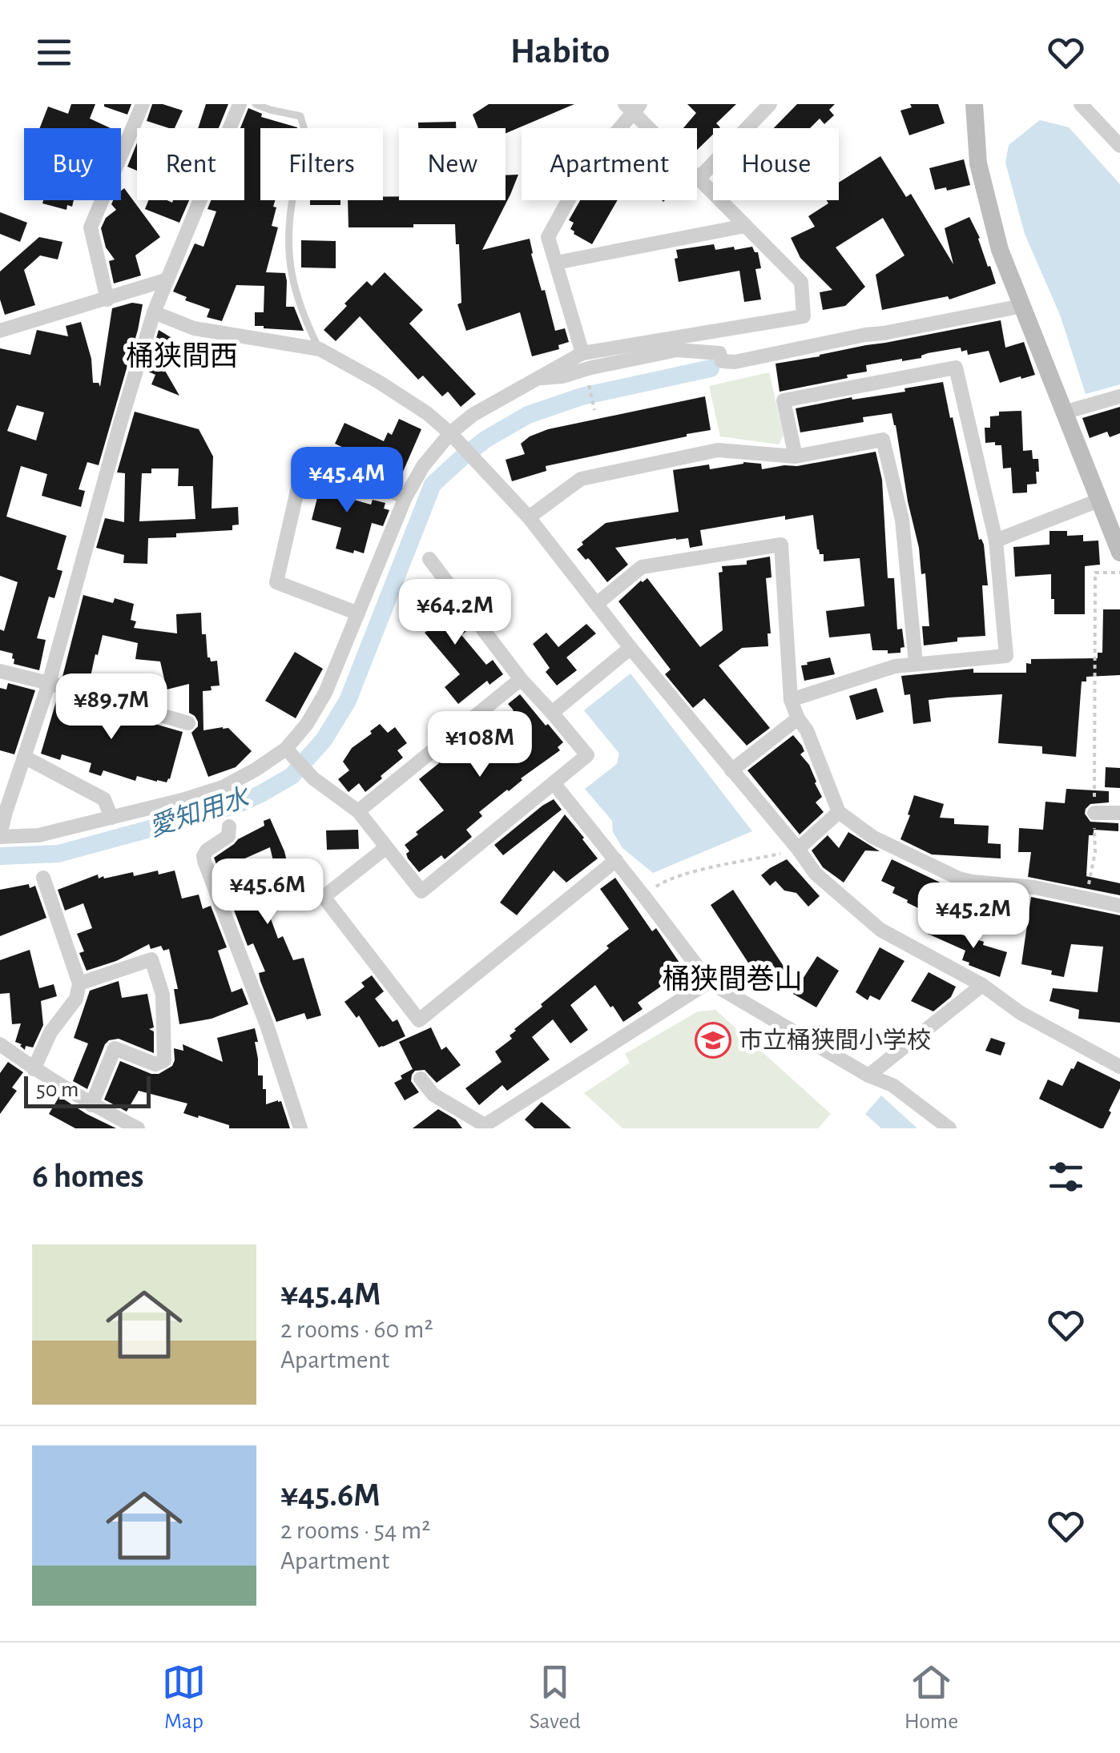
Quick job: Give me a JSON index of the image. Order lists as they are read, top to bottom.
{
  "districts": ["桶狭間西", "桶狭間巻山"],
  "water": ["愛知用水"],
  "places": {
    "school or university": ["市立桶狭間小学校"]
  },
  "scale_bar": "50 m",
  "page": {
    "header": "Habito",
    "chip": [
      "Buy",
      "Rent",
      "Filters",
      "New",
      "Apartment",
      "House"
    ],
    "price": [
      "¥45.4M",
      "¥64.2M",
      "¥89.7M",
      "¥108M",
      "¥45.6M",
      "¥45.2M"
    ],
    "scale": "50 m",
    "heading": "6 homes",
    "list": [
      {
        "name": "¥45.4M",
        "note": "2 rooms · 60 m² · Apartment"
      },
      {
        "name": "¥45.6M",
        "note": "2 rooms · 54 m² · Apartment"
      }
    ],
    "tabs": ["Map", "Saved", "Home"]
  }
}
